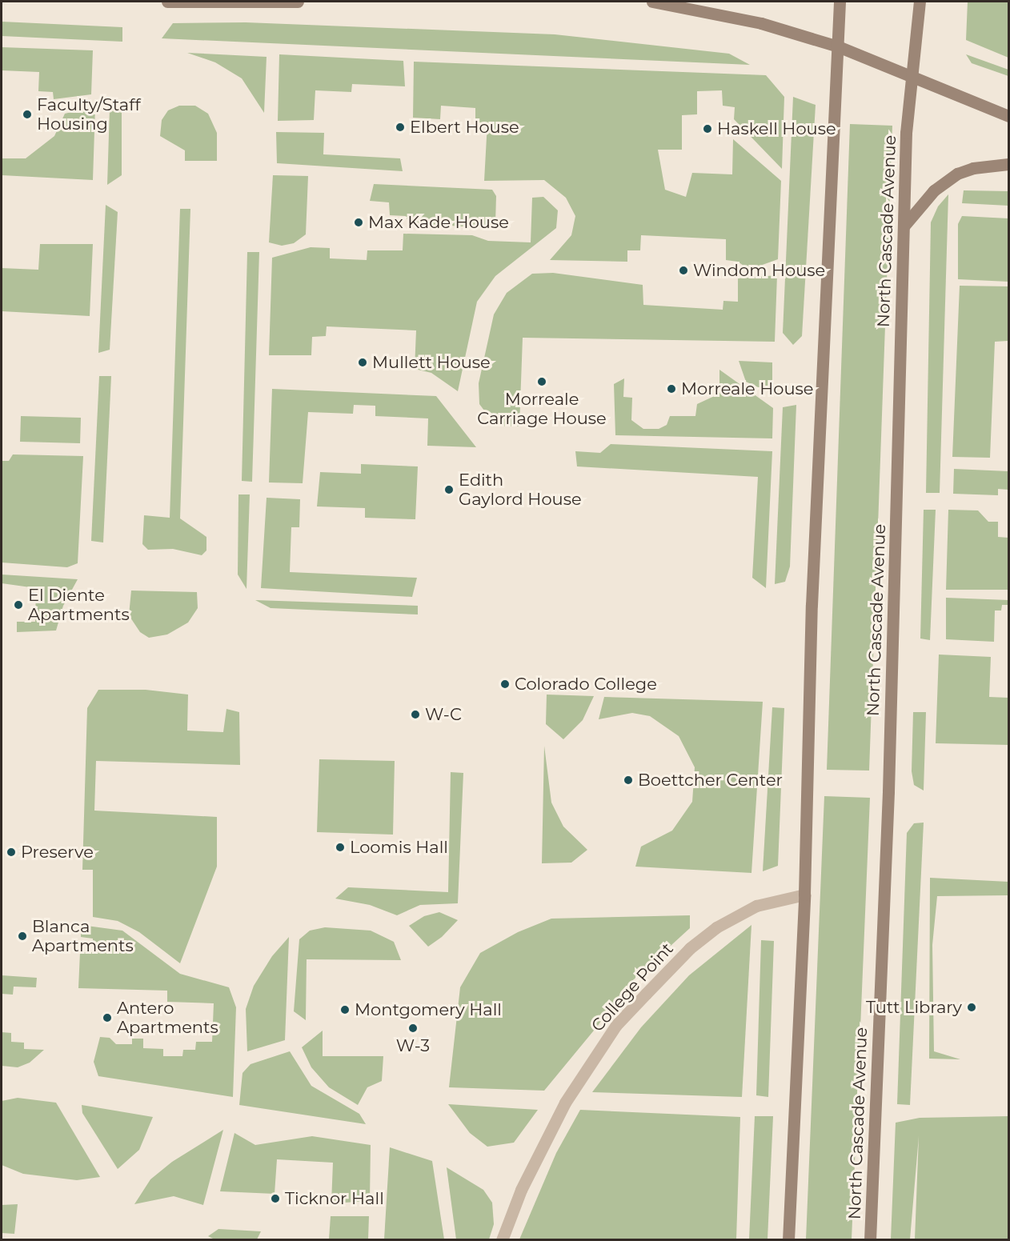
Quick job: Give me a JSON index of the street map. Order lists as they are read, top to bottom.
{
  "streets": {
    "main road": ["North Cascade Avenue"],
    "street": ["College Point"]
  },
  "places": [
    "Faculty/Staff Housing",
    "Elbert House",
    "Haskell House",
    "Max Kade House",
    "Windom House",
    "Mullett House",
    "Morreale Carriage House",
    "Morreale House",
    "Edith Gaylord House",
    "El Diente Apartments",
    "Colorado College",
    "W-C",
    "Boettcher Center",
    "Loomis Hall",
    "Preserve",
    "Blanca Apartments",
    "Tutt Library",
    "Montgomery Hall",
    "Antero Apartments",
    "W-3",
    "Ticknor Hall"
  ]
}
